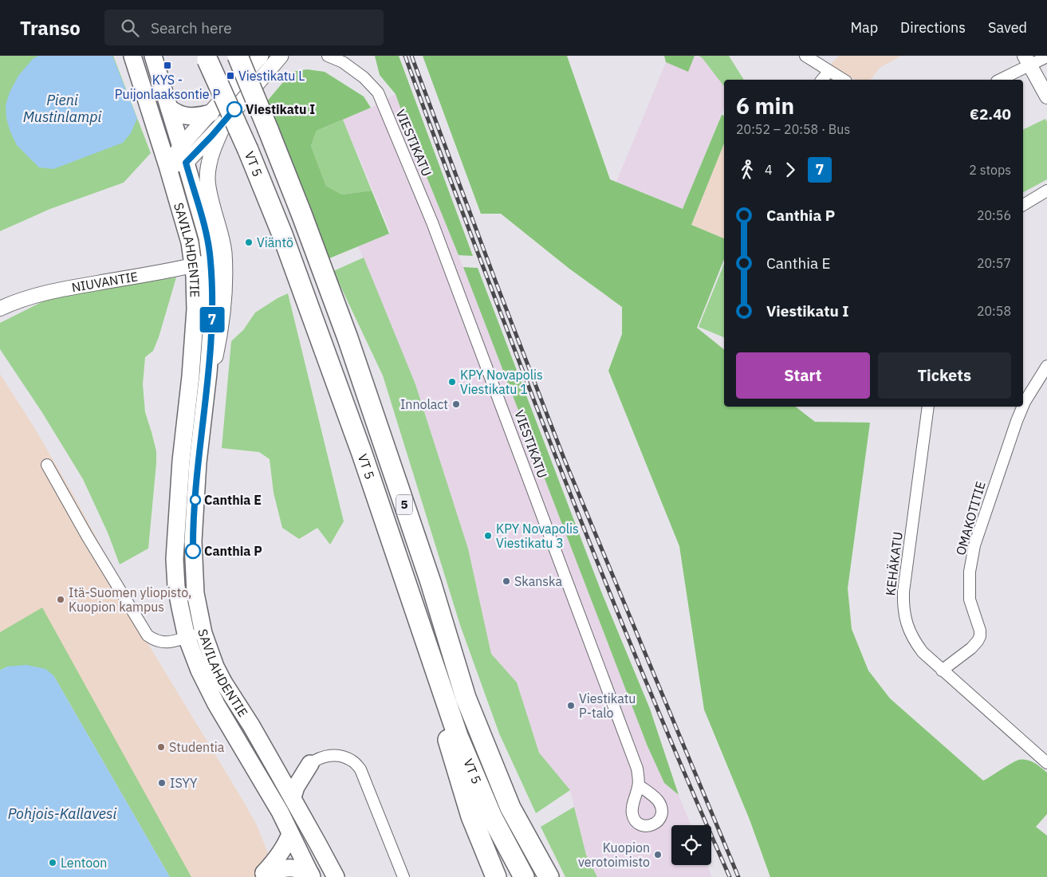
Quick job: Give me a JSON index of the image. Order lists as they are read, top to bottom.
{
  "streets": {
    "highway": ["VT 5", "5"],
    "main road": ["SAVILAHDENTIE"],
    "street": [
      "VIESTIKATU",
      "NIUVANTIE",
      "OMAKOTITIE",
      "KEHÄKATU"
    ]
  },
  "crossings": [
    ["SAVILAHDENTIE", "NIUVANTIE"],
    ["OMAKOTITIE", "KEHÄKATU"]
  ],
  "water": ["Pieni Mustinlampi", "Pohjois-Kallavesi"],
  "places": {
    "transit": ["KYS - Puijonlaaksontie P", "Viestikatu L"],
    "other": [
      "Viestikatu I",
      "Viäntö",
      "KPY Novapolis Viestikatu 1",
      "Innolact",
      "Canthia E",
      "KPY Novapolis Viestikatu 3",
      "Canthia P",
      "Skanska",
      "Itä-Suomen yliopisto, Kuopion kampus",
      "Viestikatu P-talo",
      "Studentia",
      "ISYY",
      "Kuopion verotoimisto",
      "Lentoon"
    ]
  },
  "lines": ["bus line 7"],
  "page": {
    "header": "Transo",
    "search": "Search here",
    "nav": ["Map", "Directions", "Saved"],
    "on_map": "7",
    "heading": ["6 min", "20:52 – 20:58 · Bus", "€2.40"],
    "legs": ["4", "7", "2 stops"],
    "list": [
      {
        "name": "Canthia P",
        "value": "20:56"
      },
      {
        "name": "Canthia E",
        "value": "20:57"
      },
      {
        "name": "Viestikatu I",
        "value": "20:58"
      }
    ],
    "buttons": ["Start", "Tickets"]
  }
}
